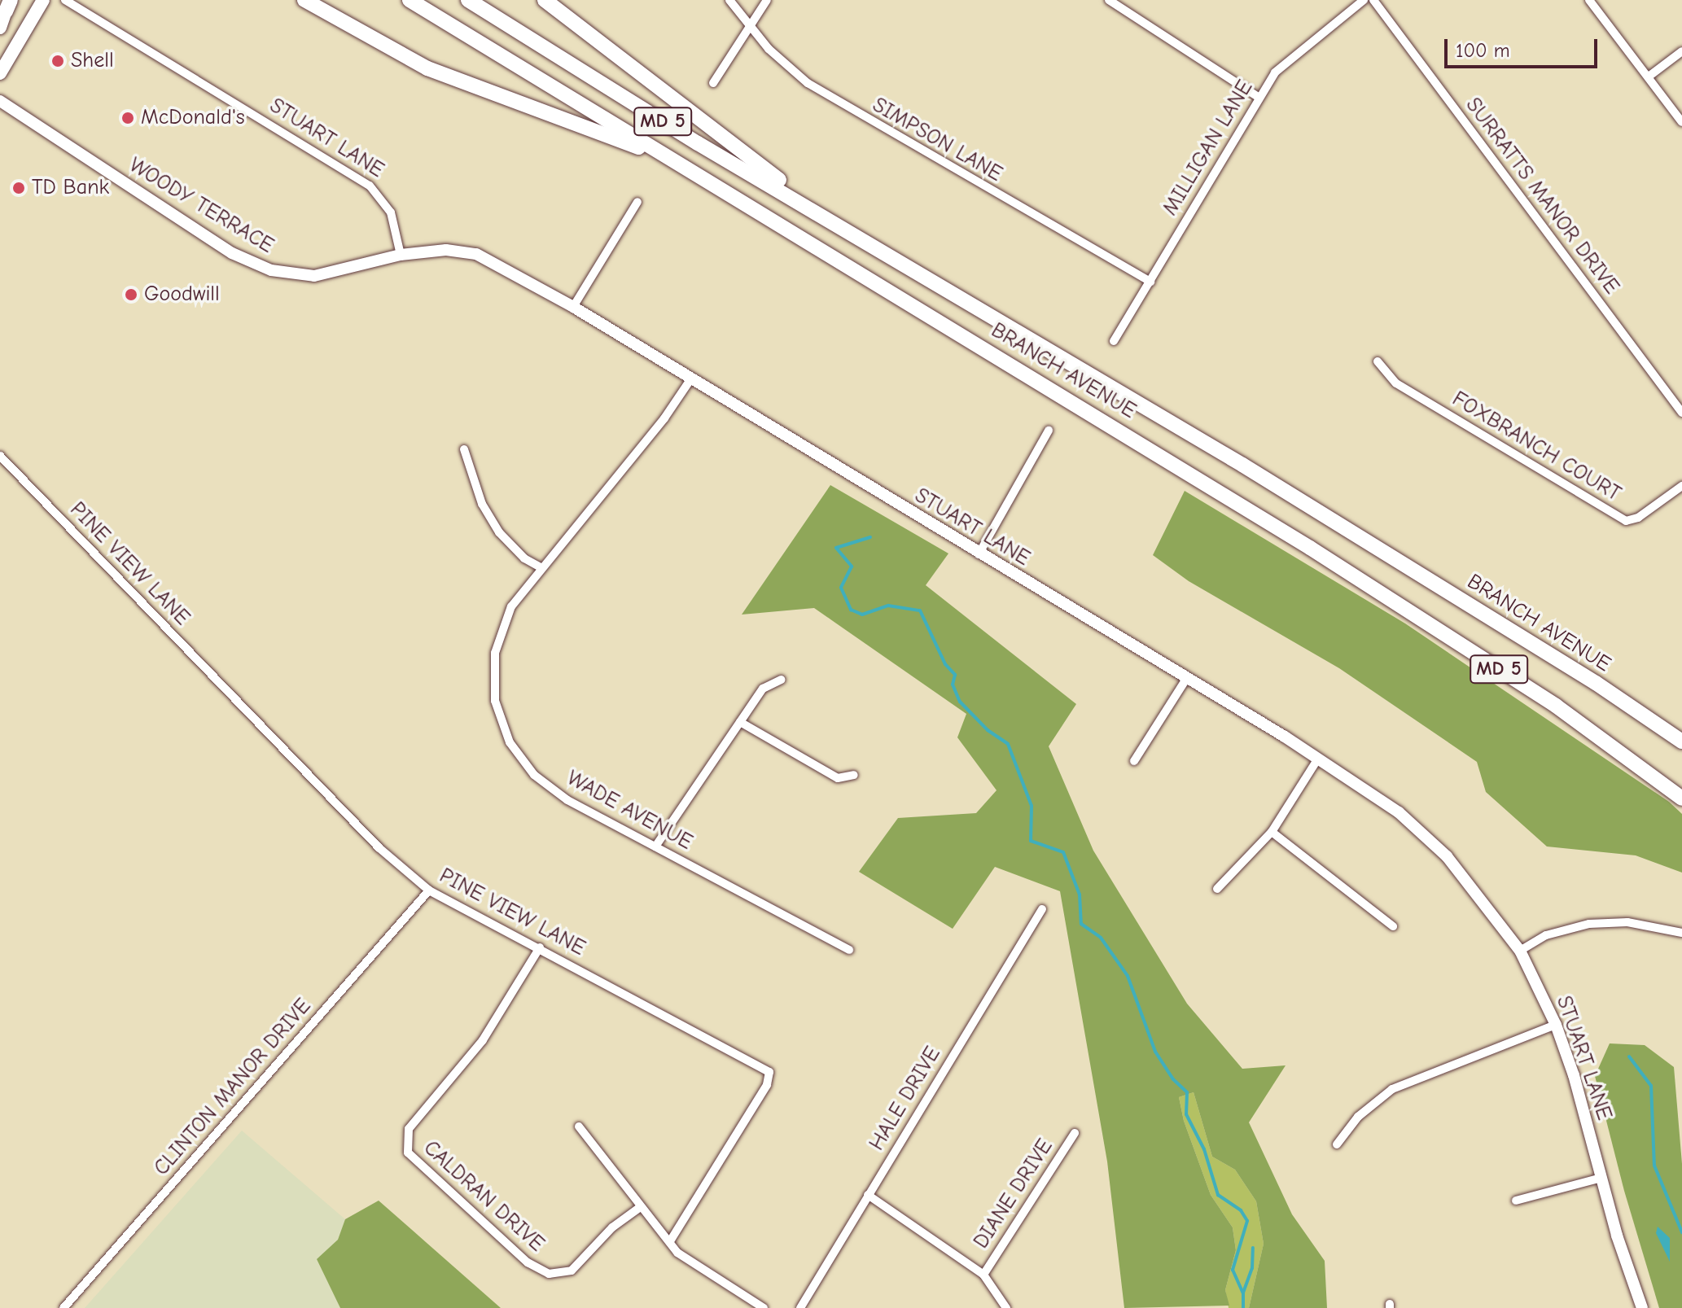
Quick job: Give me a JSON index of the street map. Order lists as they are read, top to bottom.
{
  "streets": {
    "highway": ["MD 5", "BRANCH AVENUE"],
    "street": [
      "STUART LANE",
      "SIMPSON LANE",
      "MILLIGAN LANE",
      "SURRATTS MANOR DRIVE",
      "WOODY TERRACE",
      "FOXBRANCH COURT",
      "PINE VIEW LANE",
      "WADE AVENUE",
      "CLINTON MANOR DRIVE",
      "HALE DRIVE",
      "DIANE DRIVE",
      "CALDRAN DRIVE"
    ]
  },
  "crossings": [
    ["STUART LANE", "WOODY TERRACE"],
    ["STUART LANE", "WADE AVENUE"],
    ["SIMPSON LANE", "MILLIGAN LANE"],
    ["PINE VIEW LANE", "CLINTON MANOR DRIVE"],
    ["PINE VIEW LANE", "CALDRAN DRIVE"]
  ],
  "places": [
    "Shell",
    "McDonald's",
    "TD Bank",
    "Goodwill"
  ],
  "scale_bar": "100 m"
}
